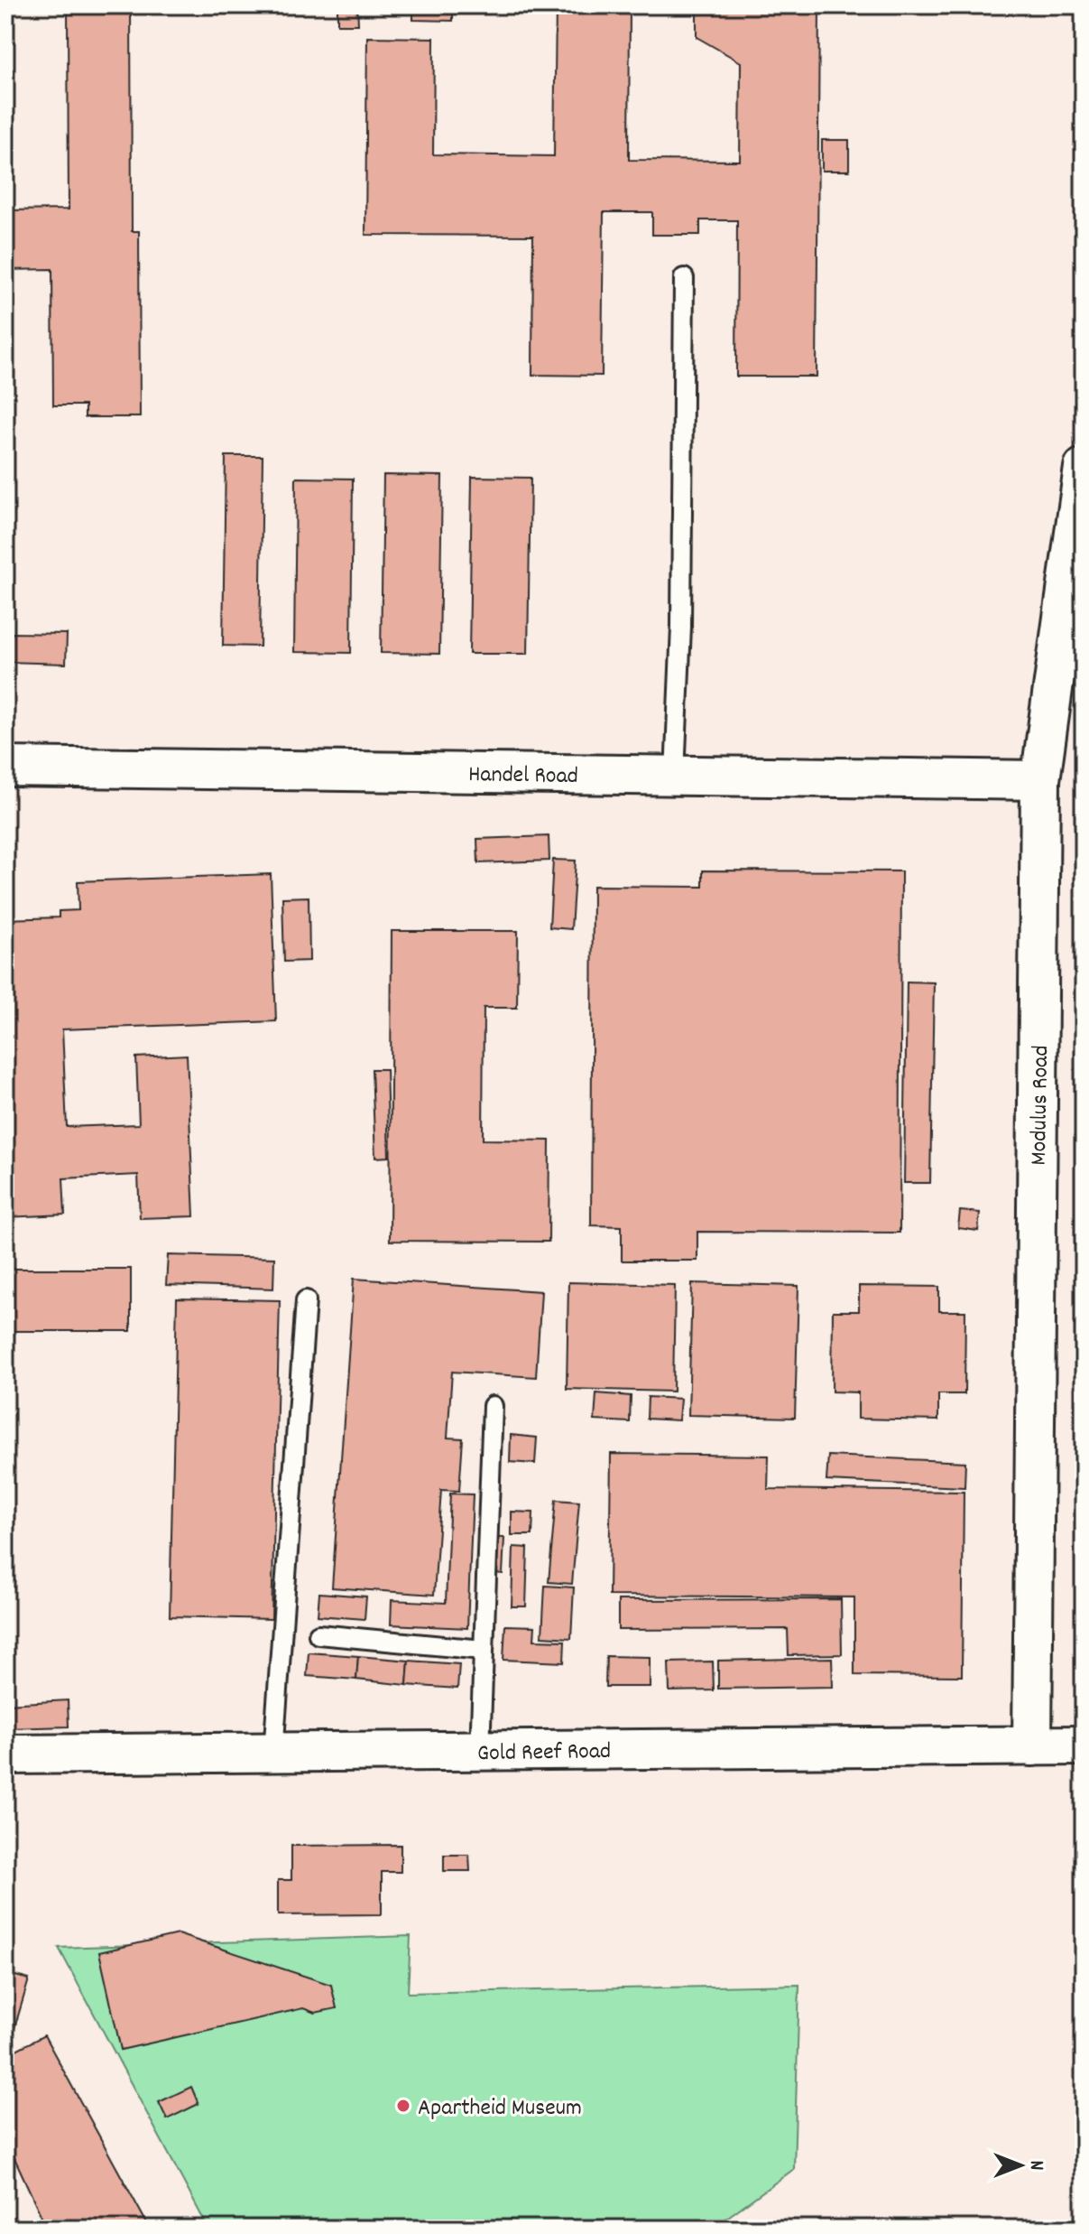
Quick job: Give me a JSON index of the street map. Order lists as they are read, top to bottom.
{
  "streets": {
    "street": ["Handel Road", "Modulus Road", "Gold Reef Road"]
  },
  "crossings": [
    ["Handel Road", "Modulus Road"],
    ["Modulus Road", "Gold Reef Road"]
  ],
  "places": ["Apartheid Museum"],
  "north": "right"
}
